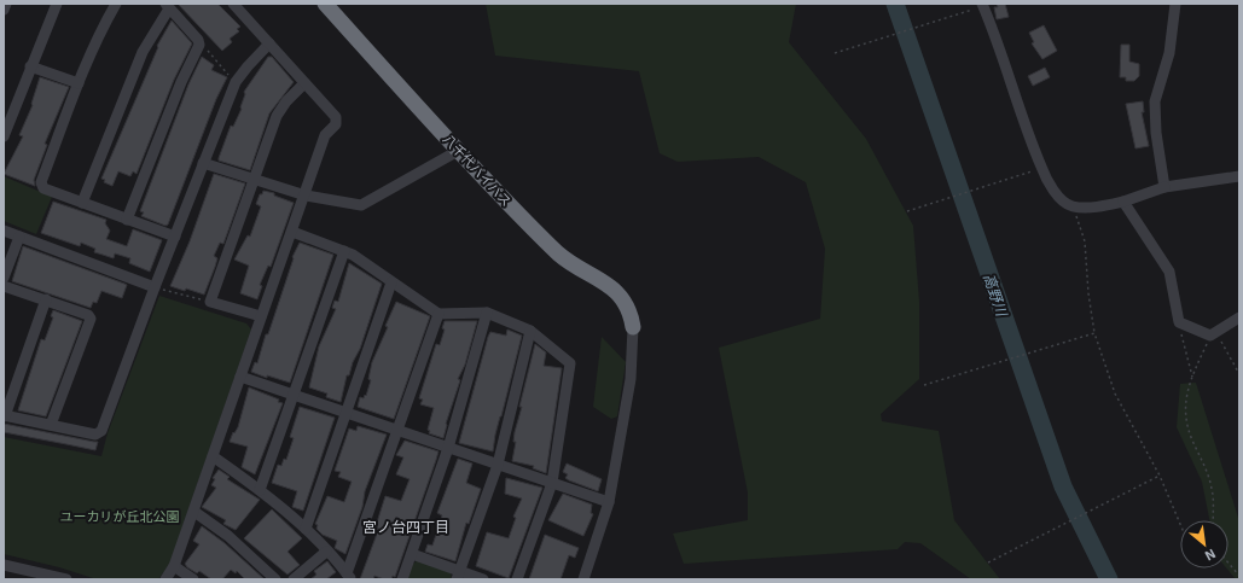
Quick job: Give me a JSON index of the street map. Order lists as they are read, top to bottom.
{
  "streets": {
    "highway": ["八千代バイパス"]
  },
  "districts": ["宮ノ台四丁目"],
  "water": ["高野川"],
  "parks": ["ユーカリが丘北公園"],
  "north": "bottom right"
}
